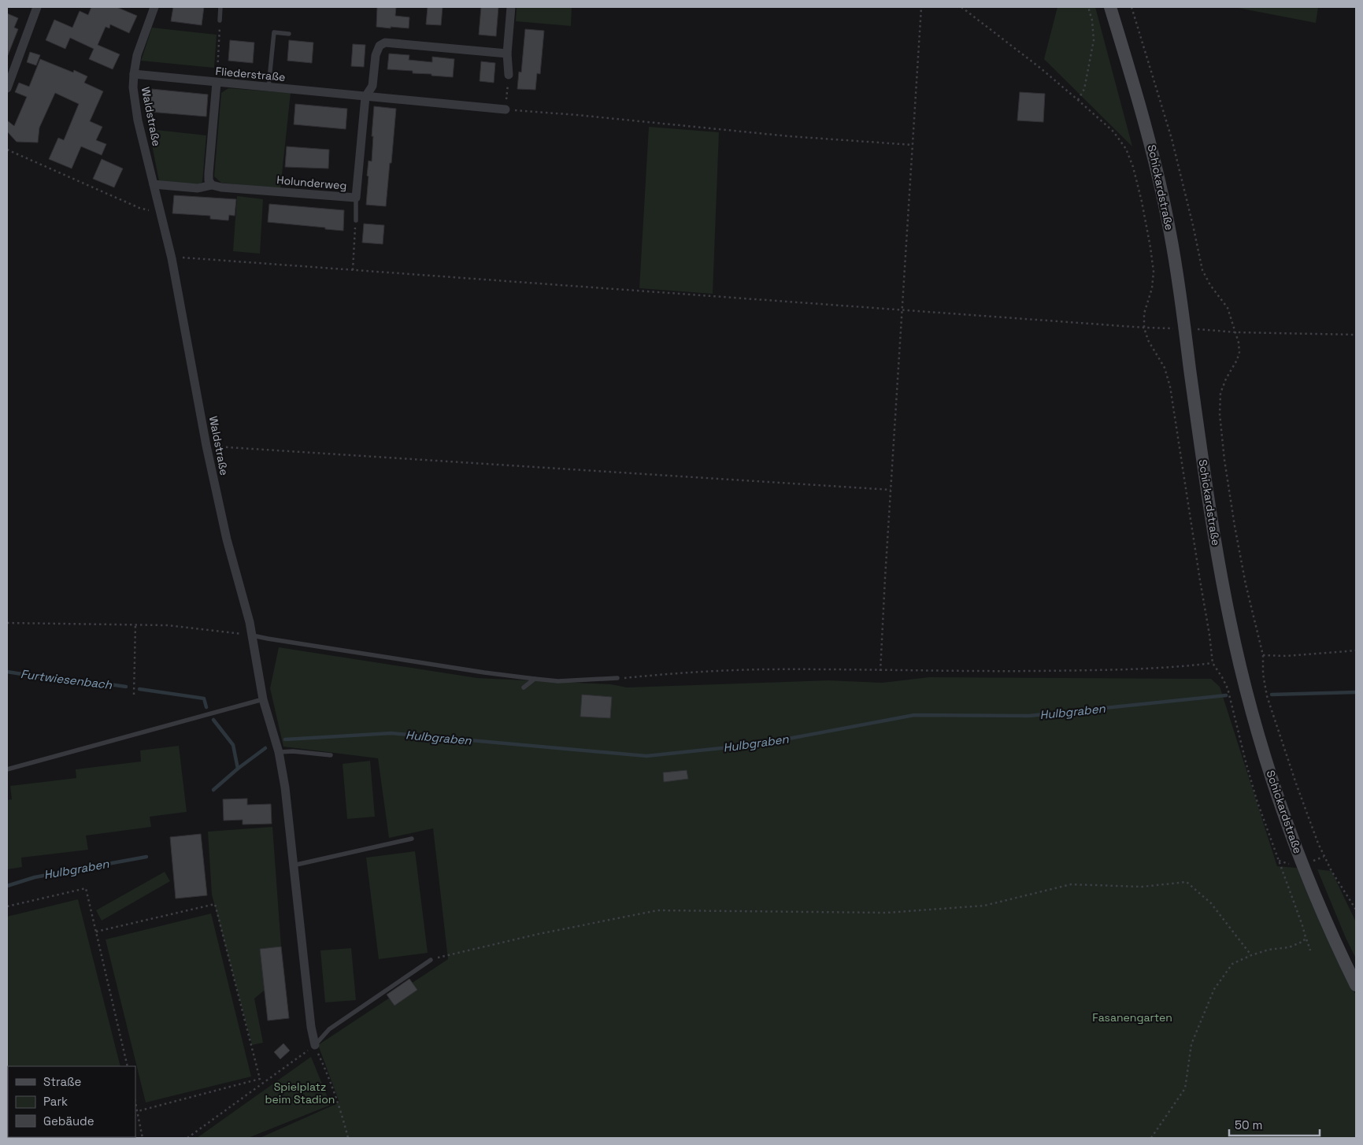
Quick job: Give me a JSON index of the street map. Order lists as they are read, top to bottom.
{
  "streets": {
    "street": [
      "Fliederstraße",
      "Waldstraße",
      "Holunderweg",
      "Schickardstraße"
    ]
  },
  "crossings": [
    ["Fliederstraße", "Waldstraße"],
    ["Fliederstraße", "Holunderweg"],
    ["Waldstraße", "Holunderweg"]
  ],
  "water": ["Furtwiesenbach", "Hulbgraben"],
  "parks": ["Fasanengarten", "Spielplatz beim Stadion"],
  "legend": ["Straße", "Park", "Gebäude"],
  "scale_bar": "50 m"
}
